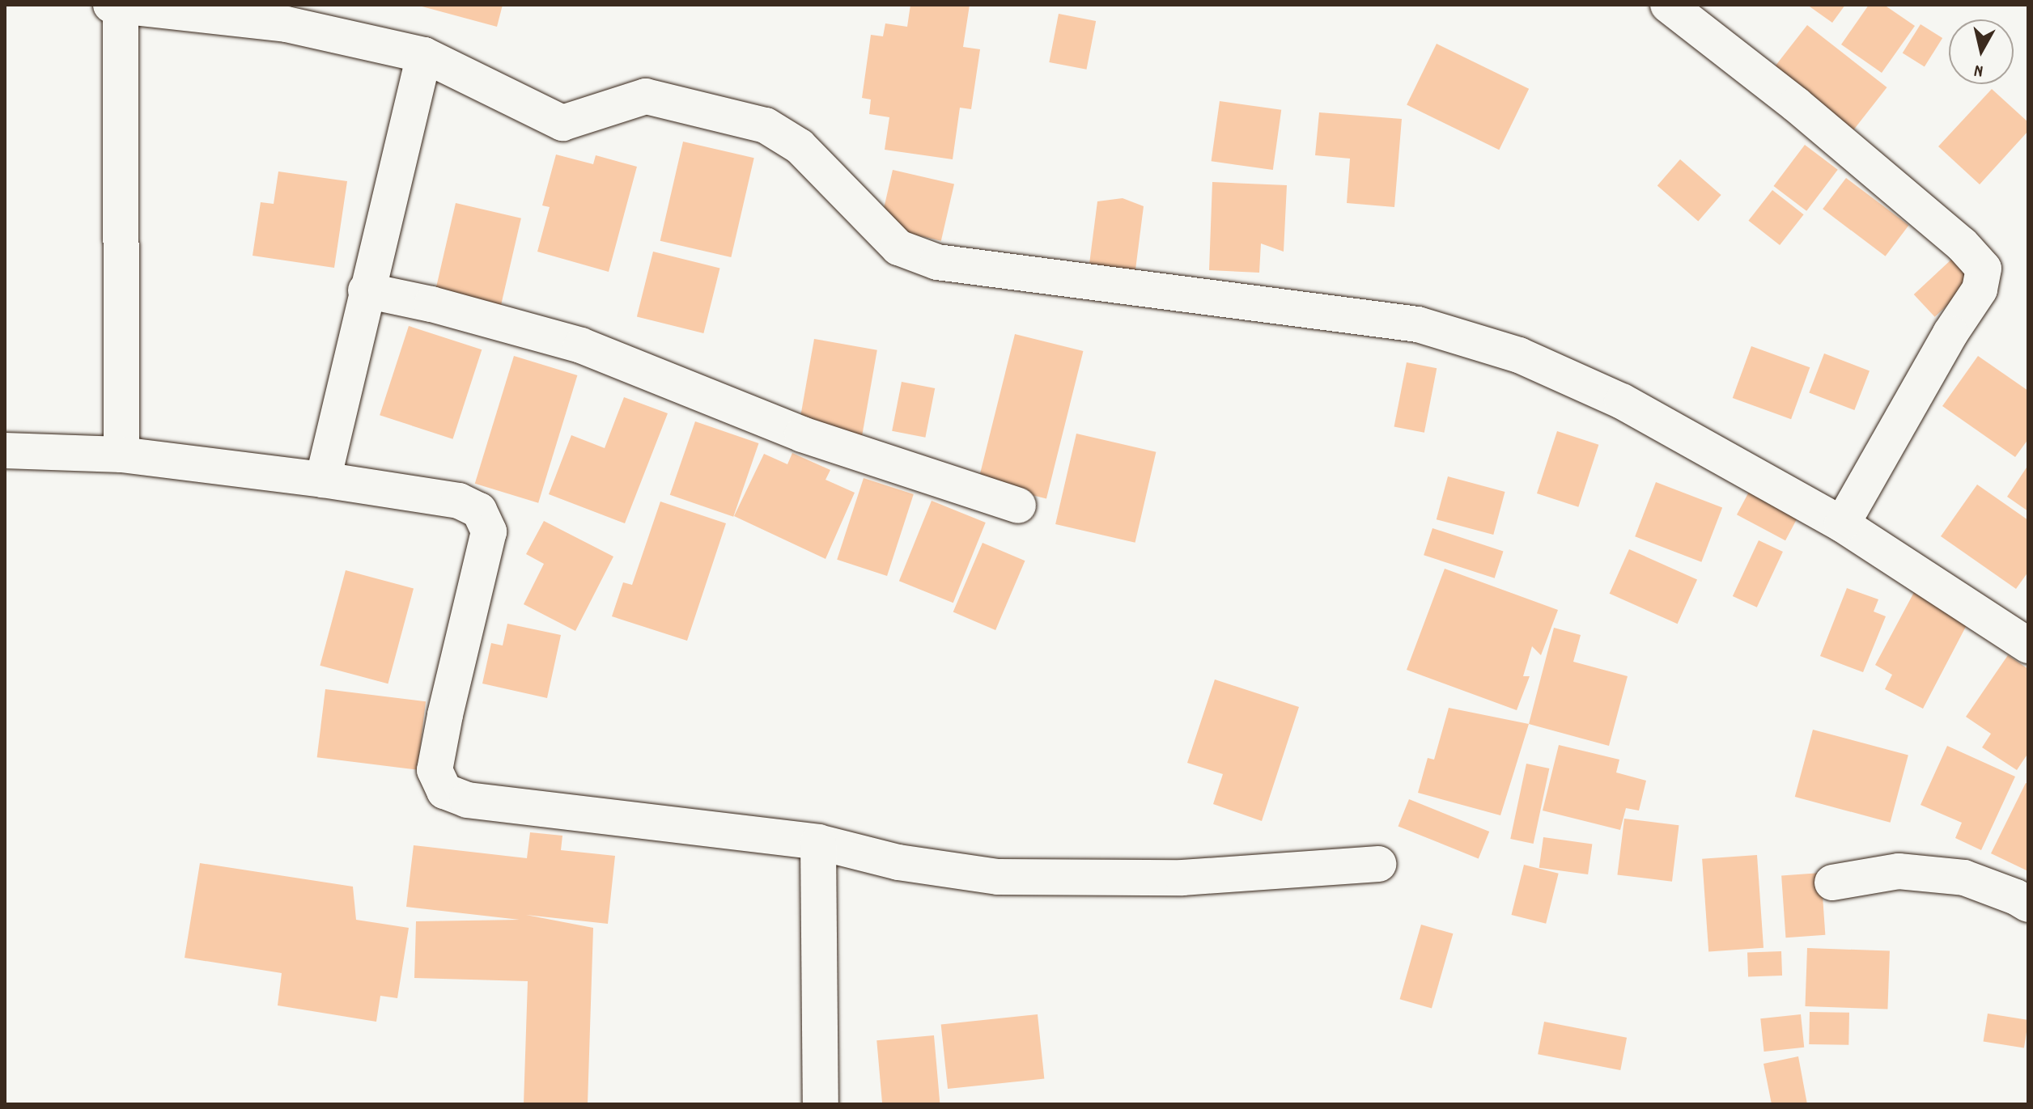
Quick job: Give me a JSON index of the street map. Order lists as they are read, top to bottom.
{
  "north": "bottom"
}
